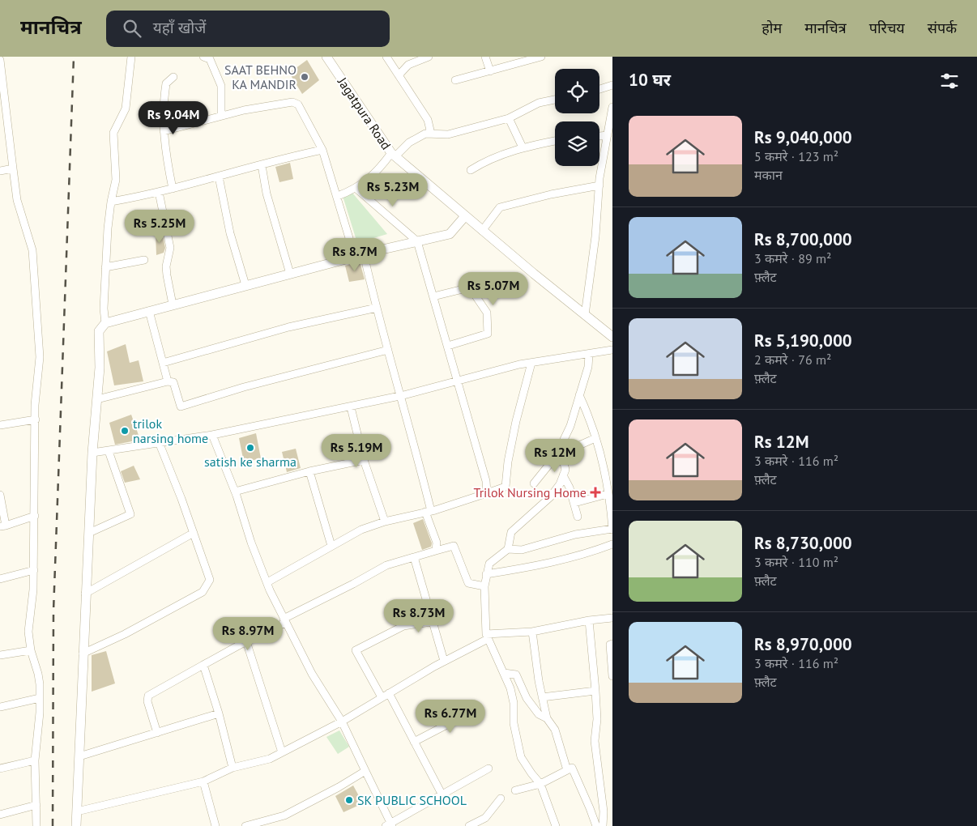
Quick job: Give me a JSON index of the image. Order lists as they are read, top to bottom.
{
  "streets": {
    "street": ["Jagatpura Road"]
  },
  "places": {
    "other": [
      "SAAT BEHNO KA MANDIR",
      "trilok narsing home",
      "satish ke sharma",
      "SK PUBLIC SCHOOL"
    ],
    "health": ["Trilok Nursing Home"]
  },
  "page": {
    "header": "मानचित्र",
    "search": "यहाँ खोजें",
    "nav": [
      "होम",
      "मानचित्र",
      "परिचय",
      "संपर्क"
    ],
    "heading": "10 घर",
    "price": [
      "Rs 9.04M",
      "Rs 5.23M",
      "Rs 5.25M",
      "Rs 8.7M",
      "Rs 5.07M",
      "Rs 5.19M",
      "Rs 12M",
      "Rs 8.73M",
      "Rs 8.97M",
      "Rs 6.77M"
    ],
    "list": [
      {
        "name": "Rs 9,040,000",
        "note": "5 कमरे · 123 m² · मकान"
      },
      {
        "name": "Rs 8,700,000",
        "note": "3 कमरे · 89 m² · फ़्लैट"
      },
      {
        "name": "Rs 5,190,000",
        "note": "2 कमरे · 76 m² · फ़्लैट"
      },
      {
        "name": "Rs 12M",
        "note": "3 कमरे · 116 m² · फ़्लैट"
      },
      {
        "name": "Rs 8,730,000",
        "note": "3 कमरे · 110 m² · फ़्लैट"
      },
      {
        "name": "Rs 8,970,000",
        "note": "3 कमरे · 116 m² · फ़्लैट"
      }
    ]
  }
}
